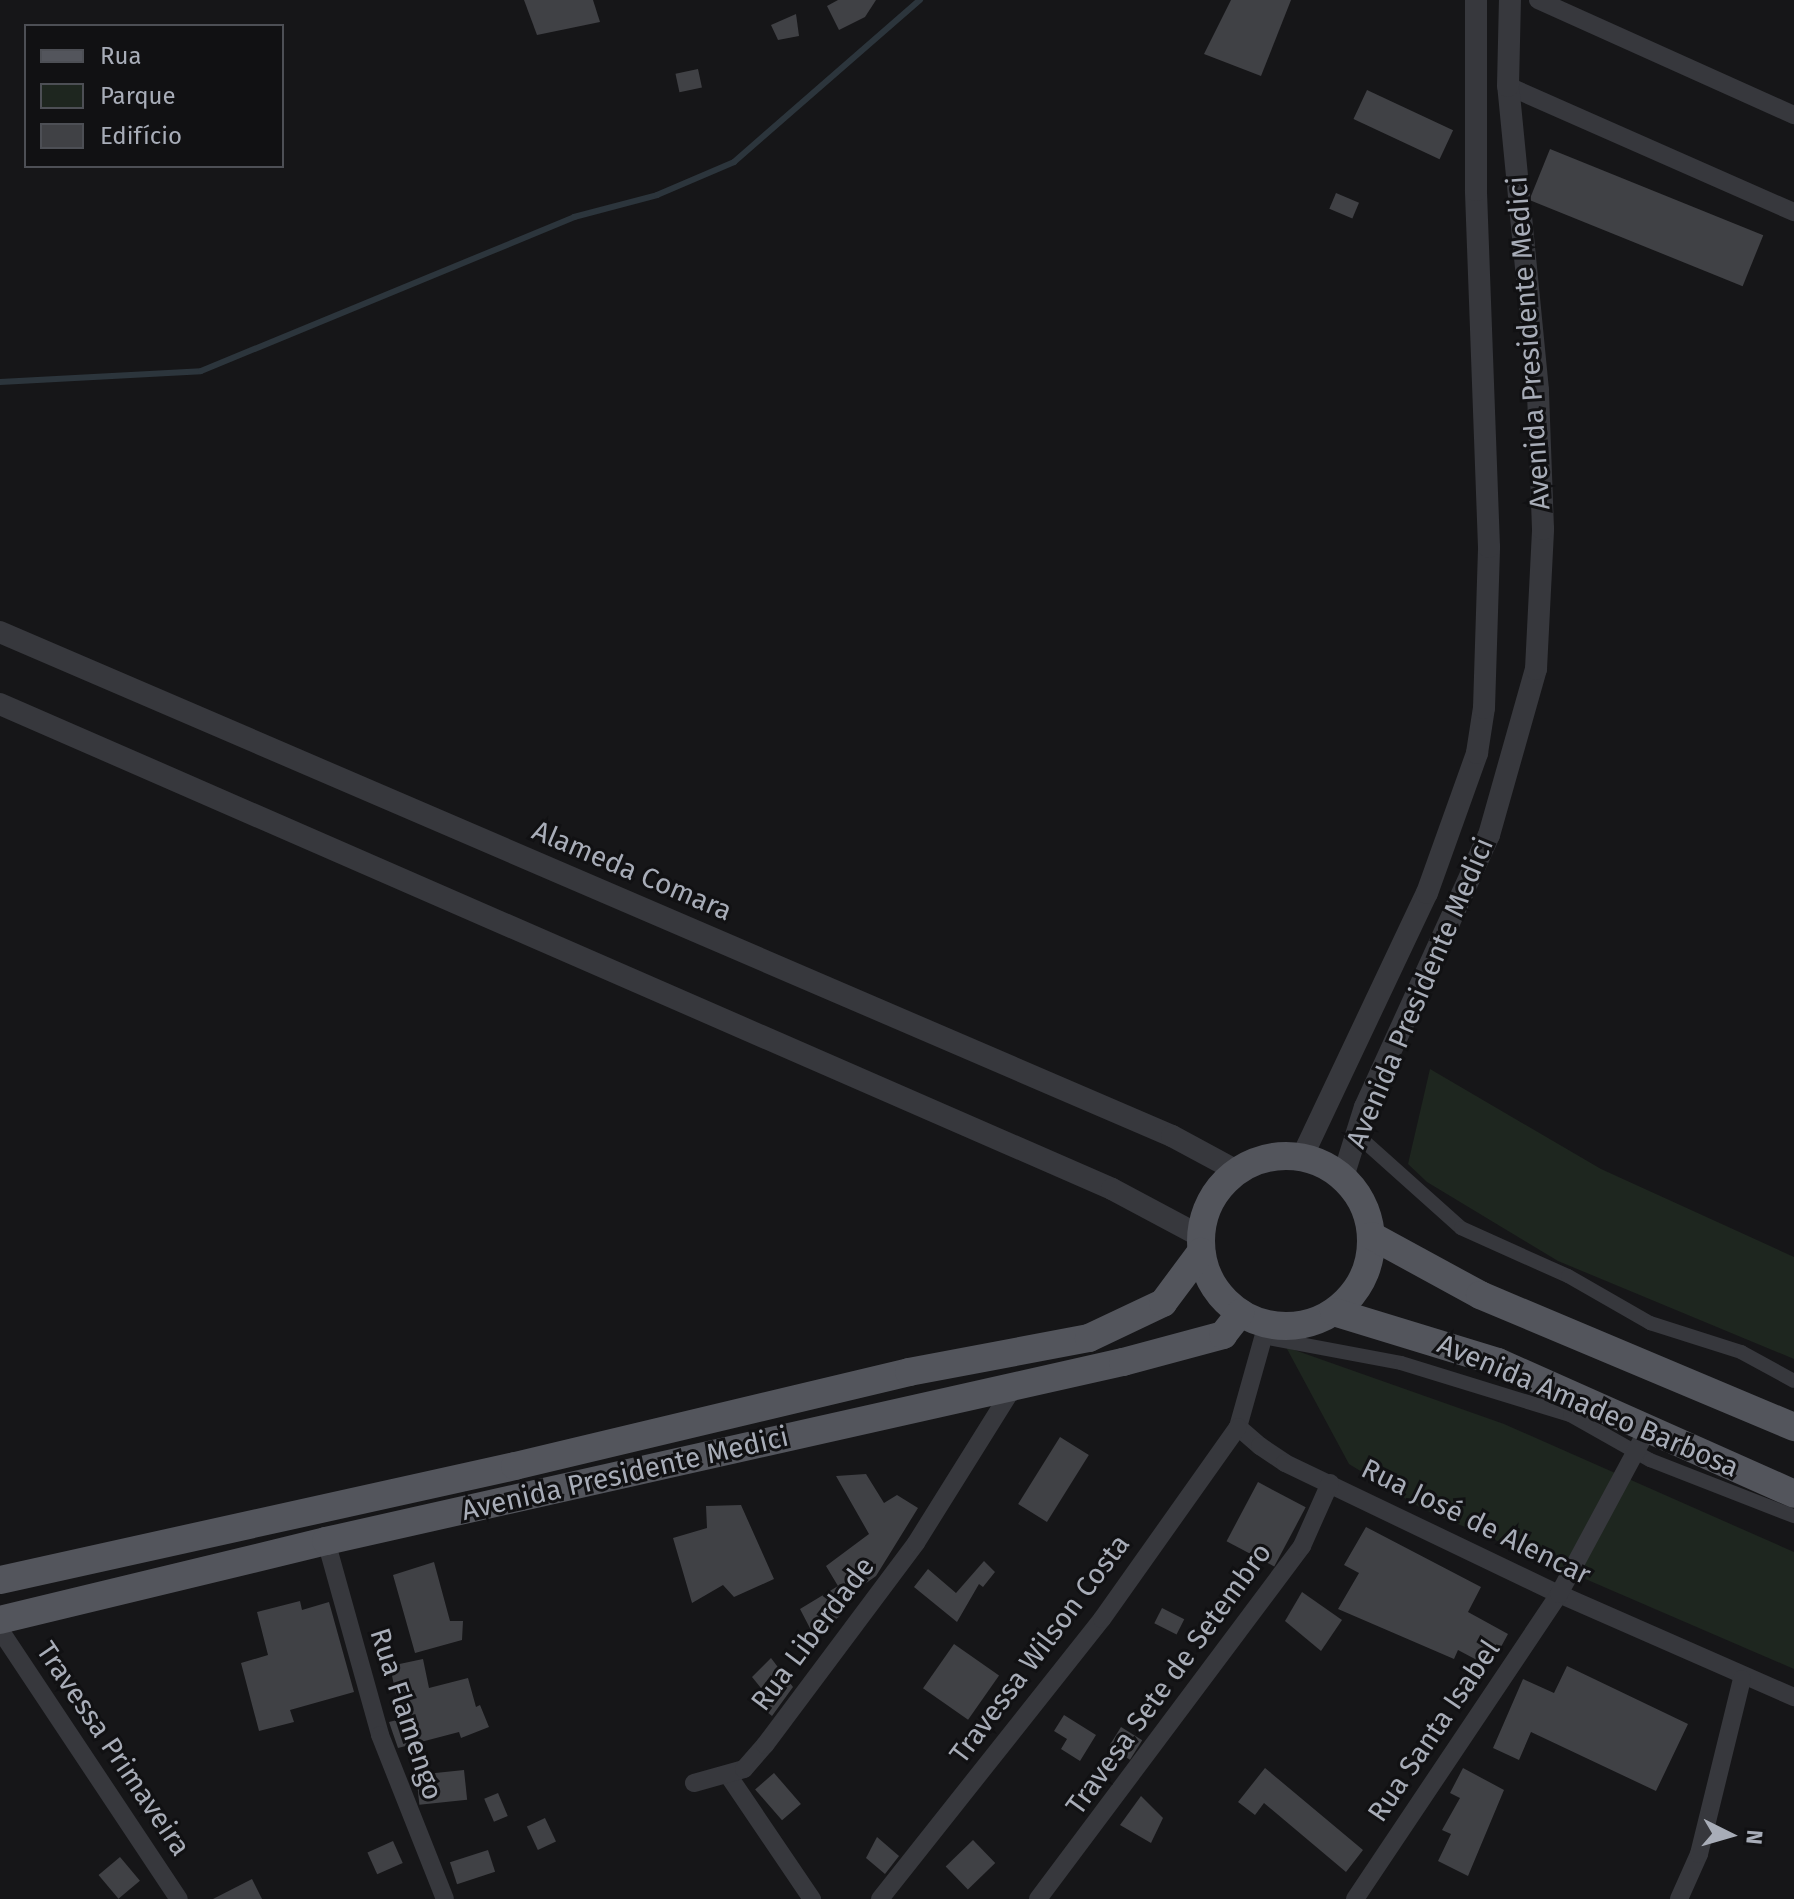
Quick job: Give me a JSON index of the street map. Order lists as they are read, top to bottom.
{
  "streets": {
    "main road": ["Avenida Presidente Medici", "Avenida Amadeo Barbosa"],
    "street": [
      "Alameda Comara",
      "Rua José de Alencar",
      "Rua Liberdade",
      "Travessa Wilson Costa",
      "Travesa Sete de Setembro",
      "Rua Flamengo",
      "Rua Santa Isabel",
      "Travessa Primaveira"
    ]
  },
  "crossings": [
    ["Avenida Presidente Medici", "Alameda Comara"],
    ["Avenida Presidente Medici", "Avenida Amadeo Barbosa"],
    ["Avenida Presidente Medici", "Rua Liberdade"],
    ["Avenida Presidente Medici", "Rua Flamengo"],
    ["Alameda Comara", "Avenida Amadeo Barbosa"],
    ["Avenida Amadeo Barbosa", "Rua Santa Isabel"],
    ["Rua José de Alencar", "Travessa Wilson Costa"],
    ["Rua José de Alencar", "Travesa Sete de Setembro"],
    ["Rua José de Alencar", "Rua Santa Isabel"]
  ],
  "legend": ["Rua", "Parque", "Edifício"],
  "north": "right"
}
